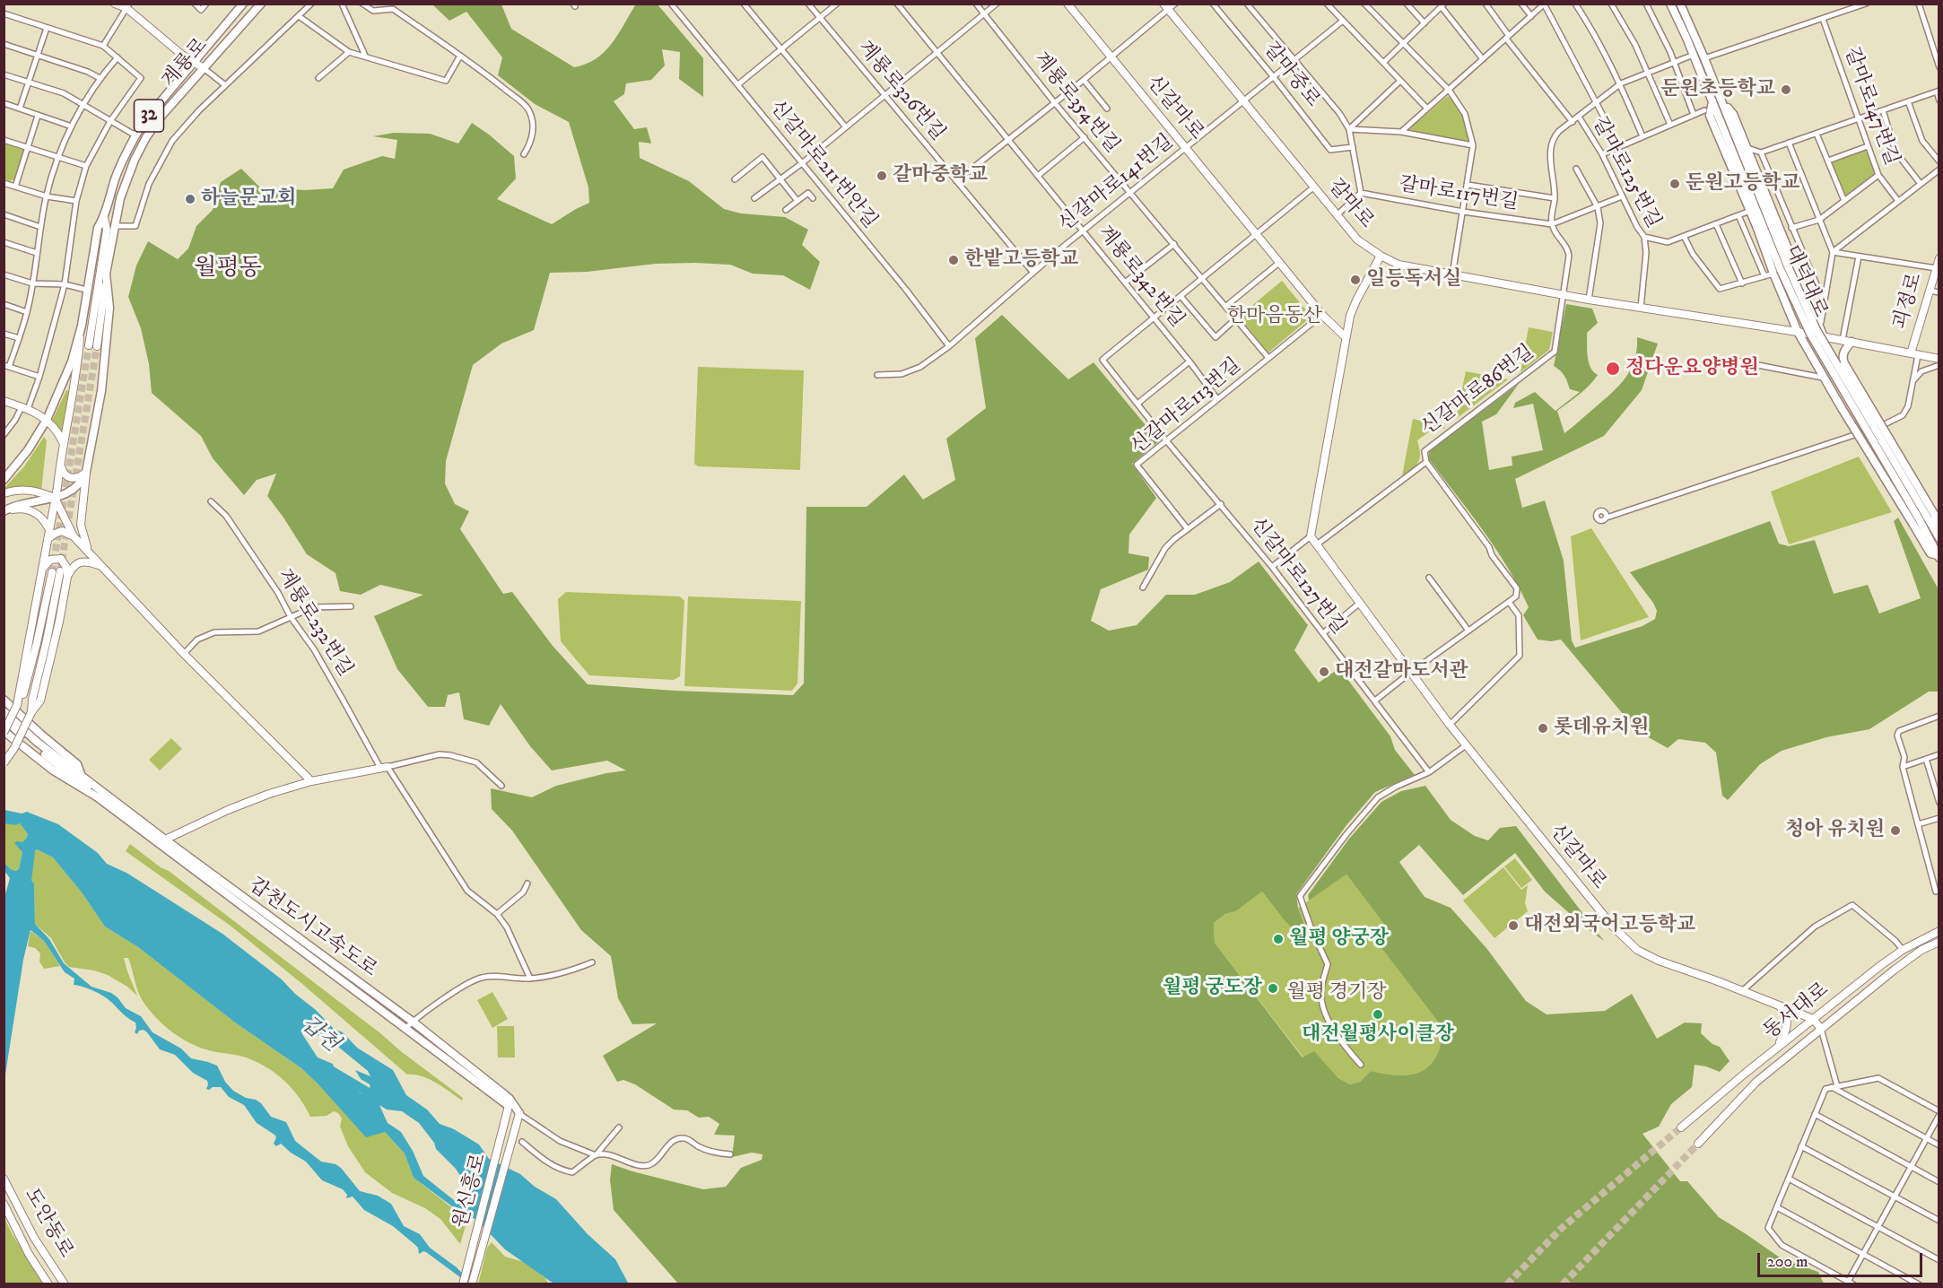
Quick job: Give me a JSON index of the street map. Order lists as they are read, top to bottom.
{
  "streets": {
    "main road": [
      "계룡로",
      "32",
      "대덕대로",
      "갑천도시고속도로"
    ],
    "street": [
      "갈마중로",
      "계룡로326번길",
      "계룡로354번길",
      "갈마로147번길",
      "신갈마로",
      "신갈마로211번안길",
      "갈마로125번길",
      "신갈마로141번길",
      "갈마로117번길",
      "갈마로",
      "계룡로342번길",
      "괴정로",
      "신갈마로86번길",
      "신갈마로113번길",
      "신갈마로127번길",
      "계룡로232번길",
      "동서대로",
      "원신흥로",
      "도안동로"
    ]
  },
  "crossings": [
    ["계룡로", "32"],
    ["갈마중로", "신갈마로141번길"],
    ["계룡로326번길", "신갈마로141번길"],
    ["계룡로354번길", "신갈마로141번길"],
    ["계룡로354번길", "신갈마로113번길"],
    ["계룡로354번길", "신갈마로127번길"],
    ["갈마로147번길", "대덕대로"],
    ["신갈마로", "신갈마로141번길"],
    ["신갈마로", "신갈마로86번길"],
    ["신갈마로", "신갈마로113번길"],
    ["신갈마로", "신갈마로127번길"],
    ["신갈마로", "동서대로"],
    ["신갈마로211번안길", "신갈마로141번길"],
    ["갈마로125번길", "갈마로117번길"],
    ["갈마로125번길", "갈마로"],
    ["신갈마로141번길", "갈마로"],
    ["신갈마로141번길", "계룡로342번길"],
    ["갈마로", "괴정로"],
    ["갈마로", "신갈마로86번길"],
    ["계룡로342번길", "신갈마로113번길"],
    ["계룡로342번길", "신갈마로127번길"],
    ["신갈마로113번길", "신갈마로127번길"],
    ["갑천도시고속도로", "원신흥로"]
  ],
  "districts": ["월평동"],
  "water": ["갑천"],
  "parks": ["한마음동산", "월평 경기장"],
  "places": [
    "둔원초등학교",
    "갈마중학교",
    "둔원고등학교",
    "하늘문교회",
    "한밭고등학교",
    "일등독서실",
    "정다운요양병원",
    "대전갈마도서관",
    "롯데유치원",
    "청아 유치원",
    "대전외국어고등학교",
    "월평 양궁장",
    "월평 궁도장",
    "대전월평사이클장"
  ],
  "scale_bar": "200 m"
}
